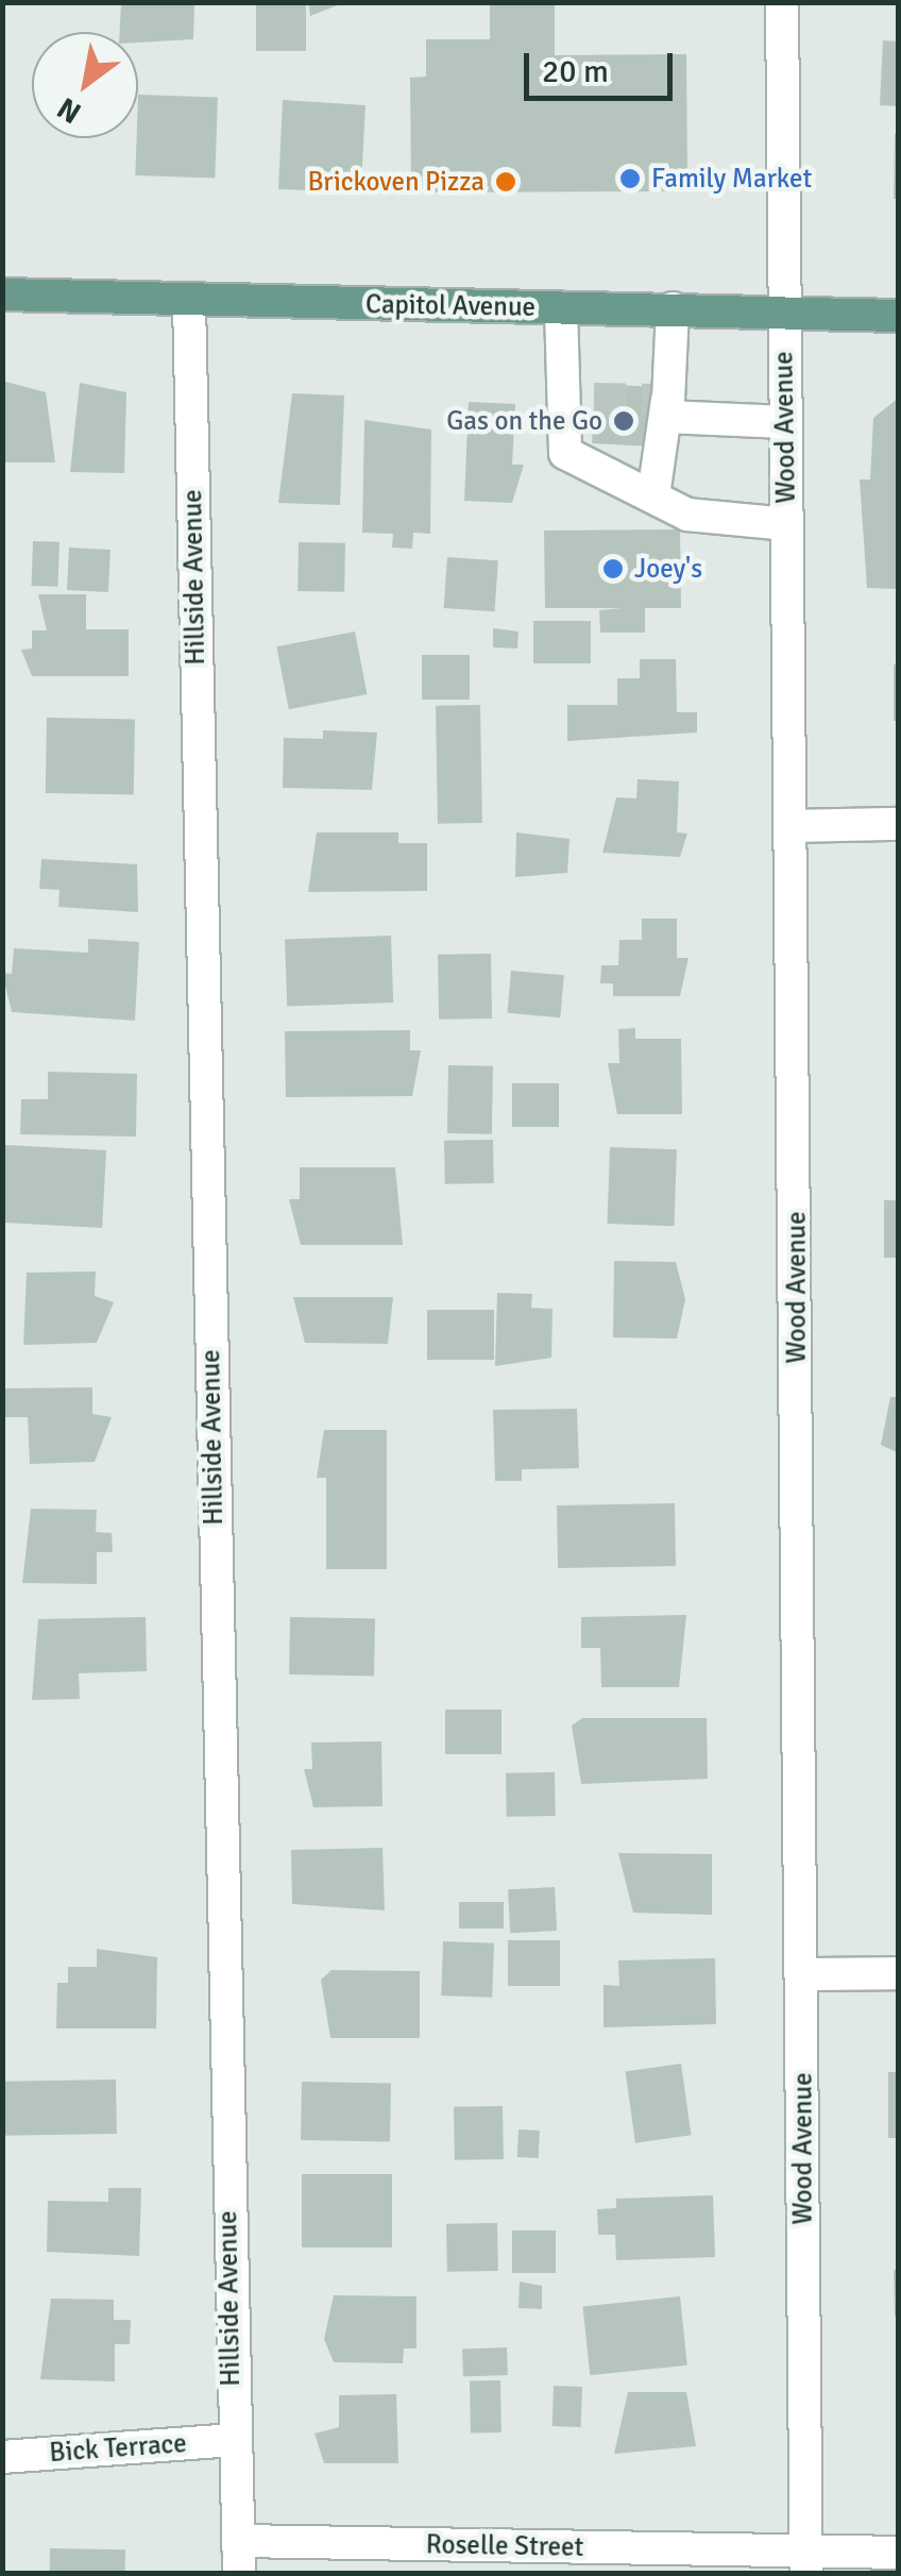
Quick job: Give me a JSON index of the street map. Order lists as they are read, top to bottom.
{
  "streets": {
    "main road": ["Capitol Avenue"],
    "street": [
      "Wood Avenue",
      "Hillside Avenue",
      "Bick Terrace",
      "Roselle Street"
    ]
  },
  "crossings": [
    ["Capitol Avenue", "Wood Avenue"],
    ["Capitol Avenue", "Hillside Avenue"],
    ["Wood Avenue", "Roselle Street"],
    ["Hillside Avenue", "Bick Terrace"],
    ["Hillside Avenue", "Roselle Street"]
  ],
  "places": [
    "Family Market",
    "Brickoven Pizza",
    "Gas on the Go",
    "Joey's"
  ],
  "scale_bar": "20 m",
  "north": "bottom left"
}
